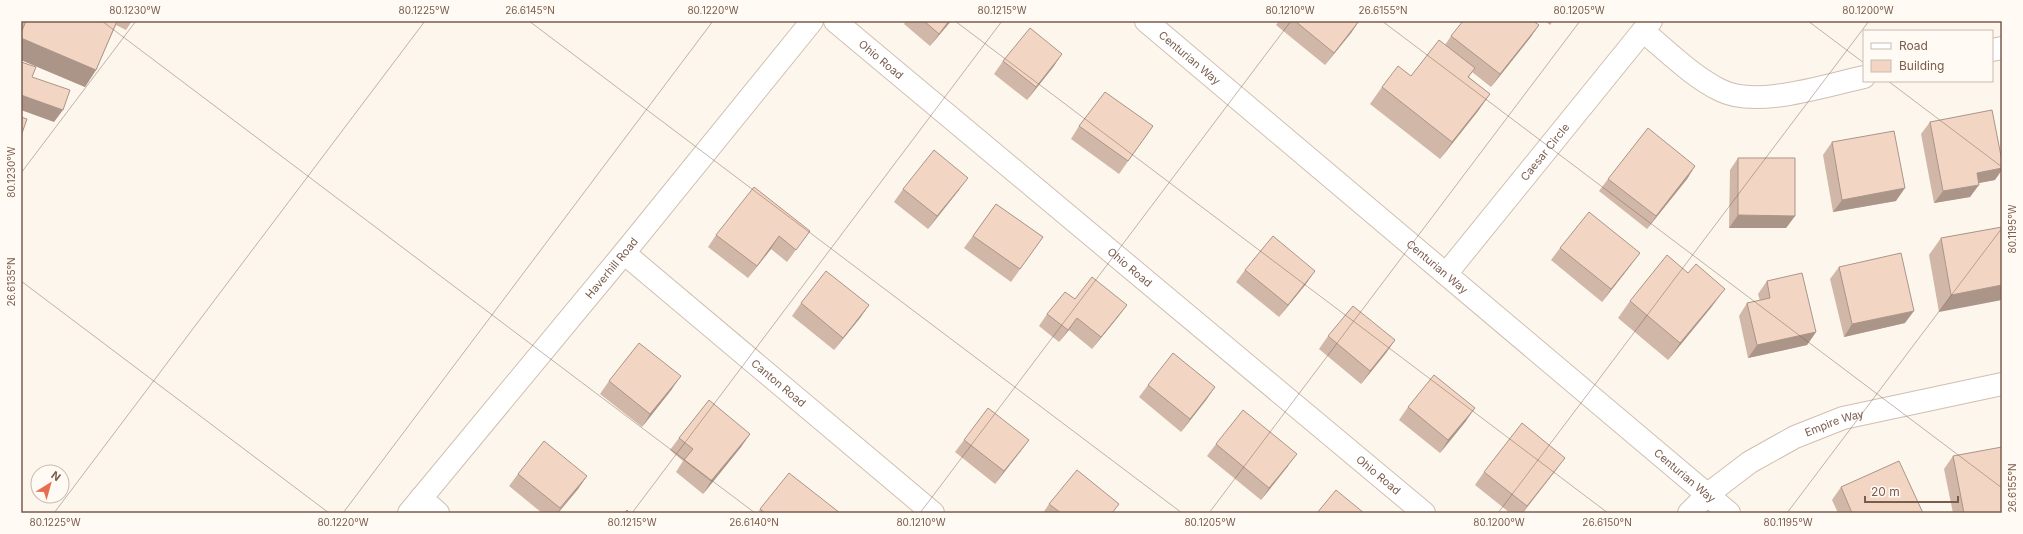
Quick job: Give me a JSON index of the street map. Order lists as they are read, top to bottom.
{
  "streets": {
    "street": [
      "Centurian Way",
      "Ohio Road",
      "Caesar Circle",
      "Haverhill Road",
      "Canton Road",
      "Empire Way"
    ]
  },
  "crossings": [
    ["Centurian Way", "Caesar Circle"],
    ["Centurian Way", "Empire Way"],
    ["Haverhill Road", "Canton Road"]
  ],
  "legend": ["Road", "Building"],
  "scale_bar": "20 m",
  "north": "top right",
  "coordinates": [
    "80.1230°W",
    "80.1225°W",
    "26.6145°N",
    "80.1220°W",
    "80.1215°W",
    "80.1210°W",
    "26.6155°N",
    "80.1205°W",
    "80.1200°W",
    "80.1195°W",
    "26.6135°N",
    "26.6140°N",
    "26.6150°N"
  ]
}
